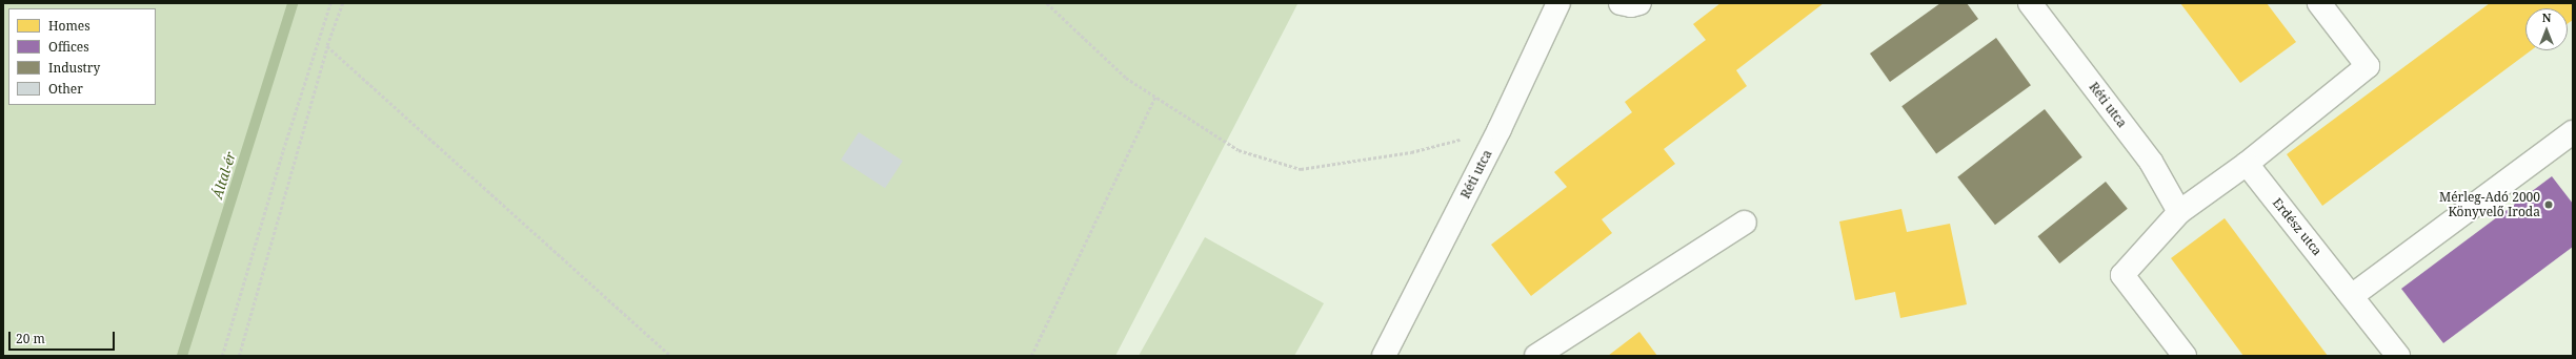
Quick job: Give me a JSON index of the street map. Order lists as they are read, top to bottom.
{
  "streets": {
    "street": ["Réti utca", "Erdész utca"]
  },
  "water": ["Által-ér"],
  "places": ["Mérleg-Adó 2000 Könyvelő Iroda"],
  "legend": [
    "Homes",
    "Offices",
    "Industry",
    "Other"
  ],
  "scale_bar": "20 m",
  "north": "top"
}
